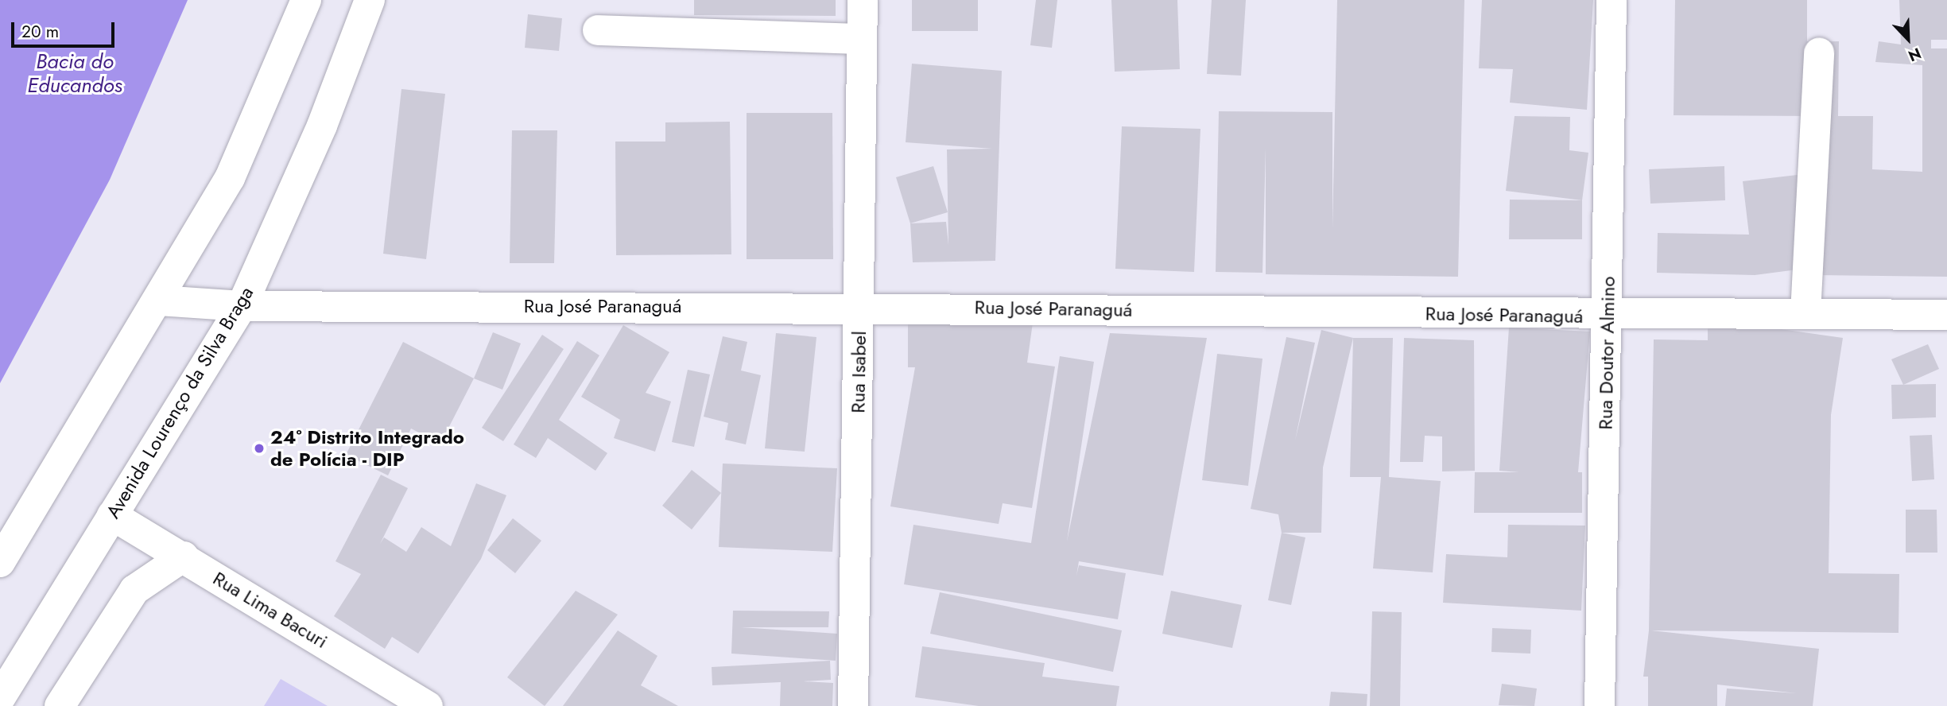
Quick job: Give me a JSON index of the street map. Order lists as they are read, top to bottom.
{
  "streets": {
    "street": [
      "Rua José Paranaguá",
      "Rua Doutor Almino",
      "Rua Isabel",
      "Avenida Lourenço da Silva Braga",
      "Rua Lima Bacuri"
    ]
  },
  "crossings": [
    ["Rua José Paranaguá", "Rua Doutor Almino"],
    ["Rua José Paranaguá", "Rua Isabel"],
    ["Rua José Paranaguá", "Avenida Lourenço da Silva Braga"],
    ["Avenida Lourenço da Silva Braga", "Rua Lima Bacuri"]
  ],
  "water": ["Bacia do Educandos"],
  "places": ["24º Distrito Integrado de Polícia - DIP"],
  "scale_bar": "20 m",
  "north": "bottom right"
}
